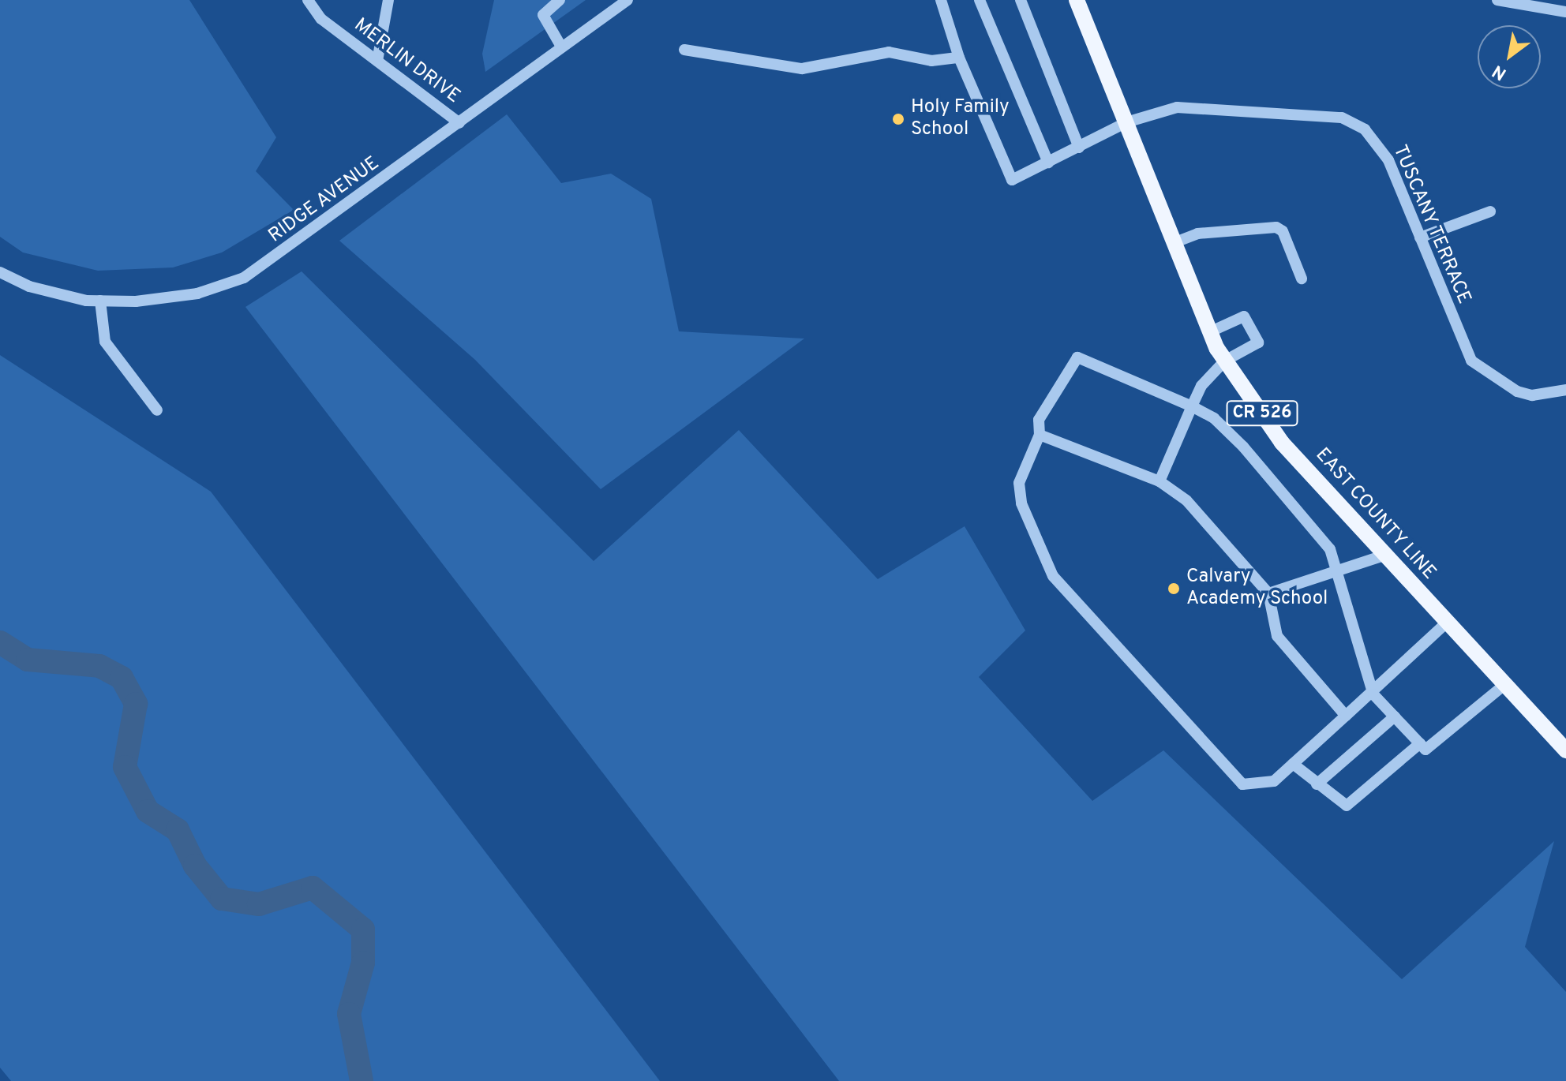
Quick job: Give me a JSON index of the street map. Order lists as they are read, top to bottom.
{
  "streets": {
    "main road": ["CR 526", "EAST COUNTY LINE"],
    "street": ["MERLIN DRIVE", "RIDGE AVENUE", "TUSCANY TERRACE"]
  },
  "crossings": [
    ["MERLIN DRIVE", "RIDGE AVENUE"],
    ["TUSCANY TERRACE", "EAST COUNTY LINE"]
  ],
  "places": ["Holy Family School", "Calvary Academy School"],
  "north": "bottom left"
}
